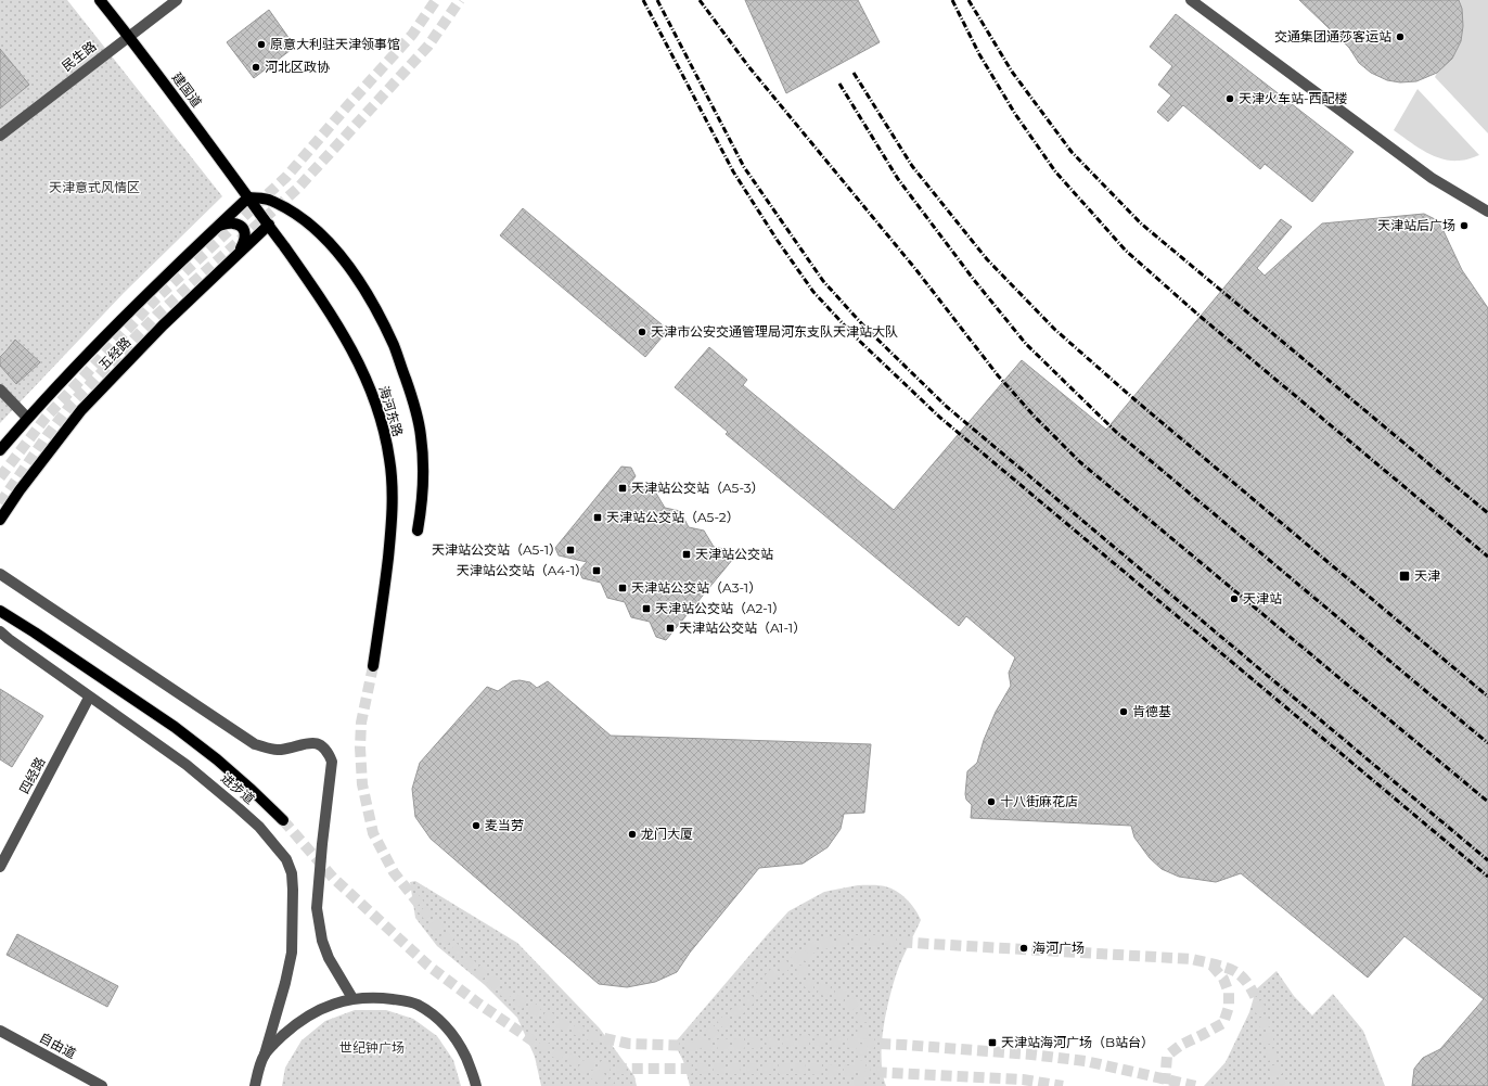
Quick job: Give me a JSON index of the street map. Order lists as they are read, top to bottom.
{
  "streets": {
    "main road": [
      "建国道",
      "五经路",
      "海河东路",
      "进步道"
    ],
    "street": ["民生路", "四经路", "自由道"]
  },
  "crossings": [
    ["民生路", "建国道"],
    ["建国道", "五经路"],
    ["建国道", "海河东路"],
    ["五经路", "海河东路"],
    ["四经路", "进步道"]
  ],
  "parks": ["天津意式风情区", "世纪钟广场"],
  "places": {
    "other": [
      "交通集团通莎客运站",
      "原意大利驻天津领事馆",
      "河北区政协",
      "天津火车站-西配楼",
      "天津站后广场",
      "天津市公安交通管理局河东支队天津站大队",
      "天津站",
      "肯德基",
      "十八街麻花店",
      "麦当劳",
      "龙门大厦",
      "海河广场"
    ],
    "transit": [
      "天津站公交站（A5-3）",
      "天津站公交站（A5-2）",
      "天津站公交站（A5-1）",
      "天津站公交站",
      "天津站公交站（A4-1）",
      "天津",
      "天津站公交站（A3-1）",
      "天津站公交站（A2-1）",
      "天津站公交站（A1-1）",
      "天津站海河广场（B站台）"
    ]
  }
}
